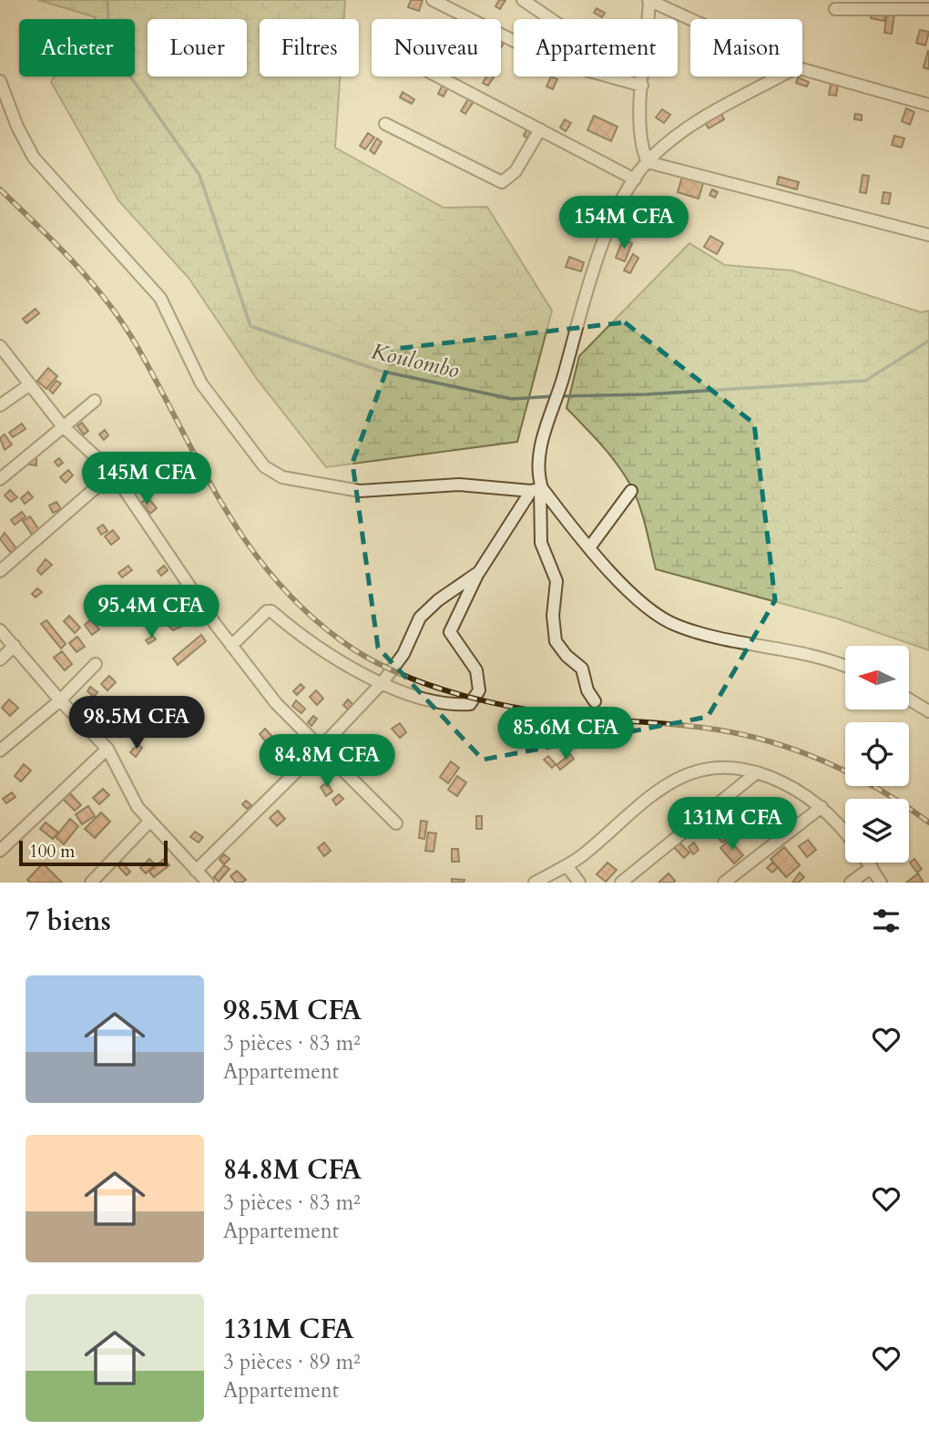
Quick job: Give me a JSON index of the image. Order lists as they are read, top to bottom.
{
  "water": ["Koulombo"],
  "scale_bar": "100 m",
  "north": "left",
  "page": {
    "chip": [
      "Acheter",
      "Louer",
      "Filtres",
      "Nouveau",
      "Appartement",
      "Maison"
    ],
    "price": [
      "154M CFA",
      "145M CFA",
      "95.4M CFA",
      "98.5M CFA",
      "85.6M CFA",
      "84.8M CFA",
      "131M CFA"
    ],
    "scale": "100 m",
    "heading": "7 biens",
    "list": [
      {
        "name": "98.5M CFA",
        "note": "3 pièces · 83 m² · Appartement"
      },
      {
        "name": "84.8M CFA",
        "note": "3 pièces · 83 m² · Appartement"
      },
      {
        "name": "131M CFA",
        "note": "3 pièces · 89 m² · Appartement"
      }
    ]
  }
}
